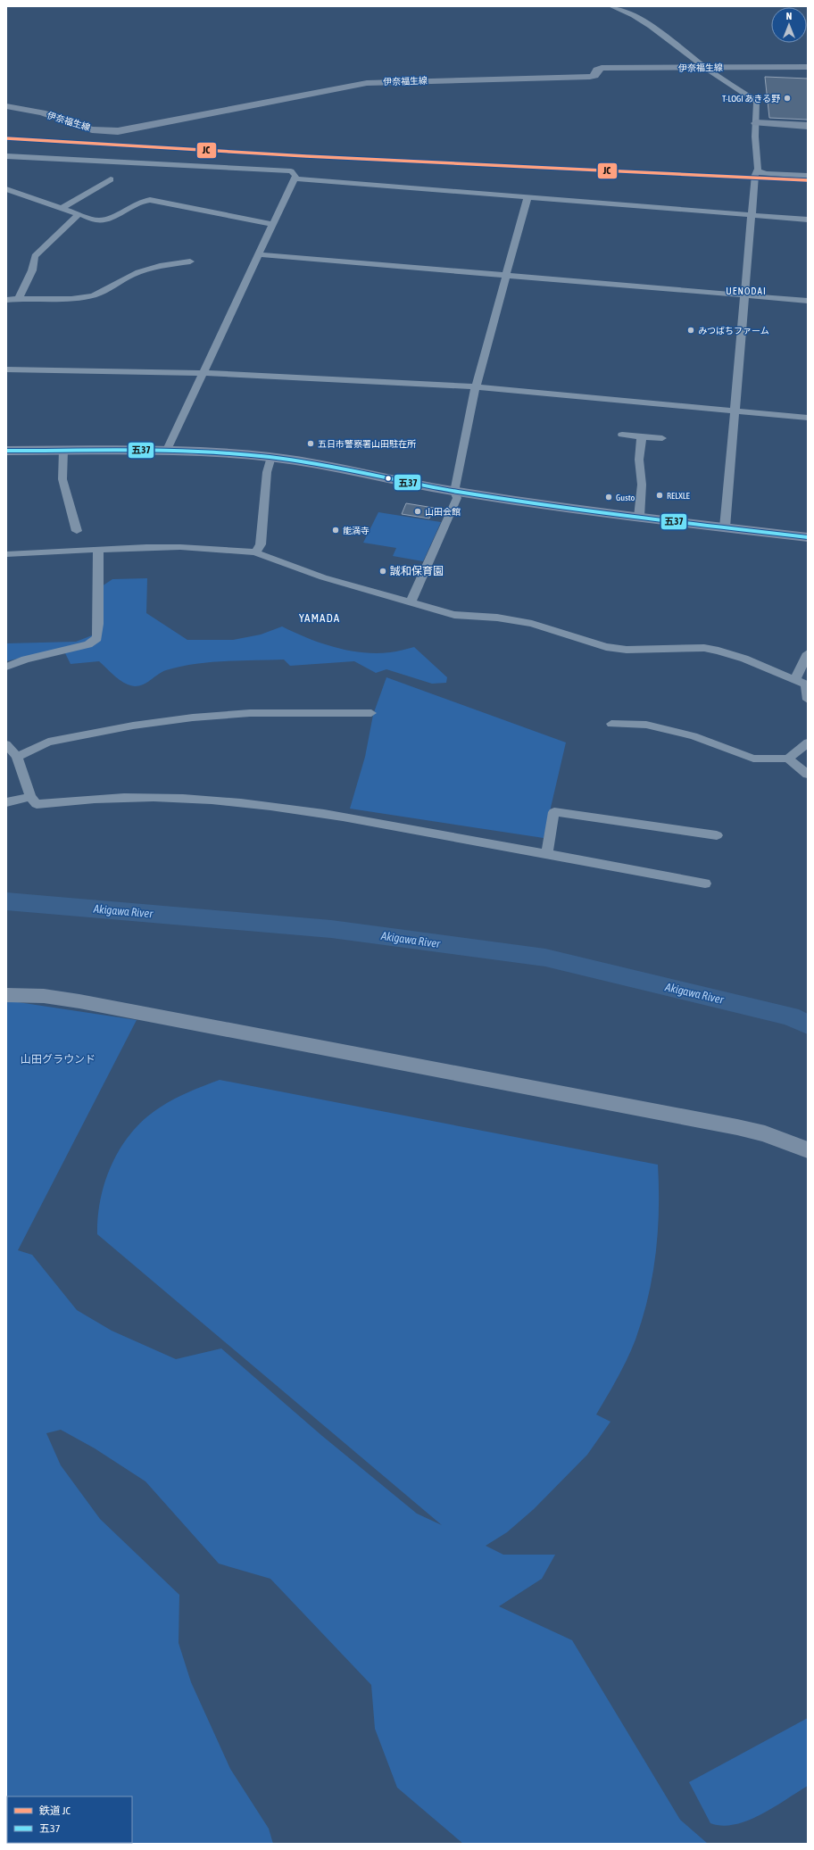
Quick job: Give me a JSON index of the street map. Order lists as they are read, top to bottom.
{
  "streets": {
    "main road": ["伊奈福生線"]
  },
  "districts": ["UENODAI", "YAMADA"],
  "water": ["Akigawa River"],
  "parks": ["山田グラウンド"],
  "places": [
    "T-LOGI あきる野",
    "みつばちファーム",
    "五日市警察署山田駐在所",
    "RELXLE",
    "Gusto",
    "山田会館",
    "能満寺",
    "誠和保育園"
  ],
  "lines": ["rail line JC", "transit line 五37"],
  "legend": ["鉄道 JC", "五37"],
  "north": "top"
}
